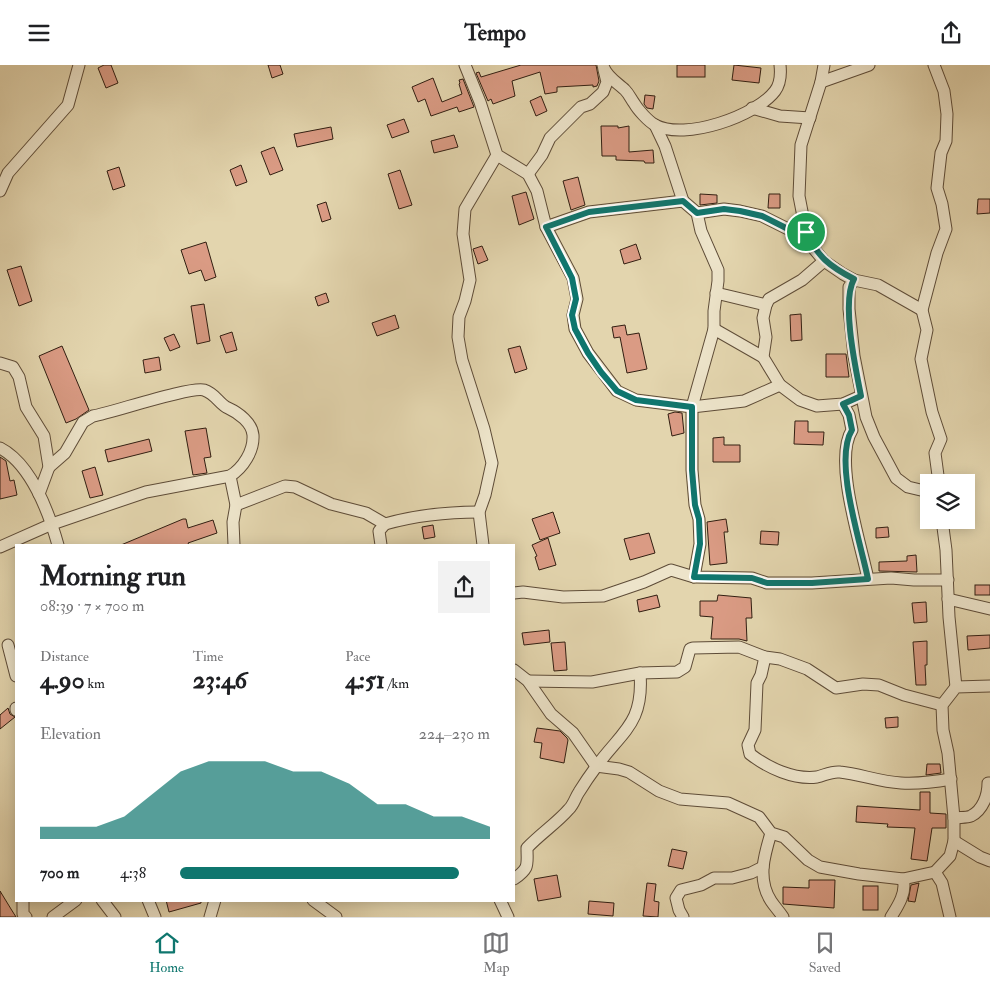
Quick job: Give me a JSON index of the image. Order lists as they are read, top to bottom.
{
  "page": {
    "header": "Tempo",
    "heading": ["Morning run", "08:39 · 7 × 700 m"],
    "stats": [
      ["Distance", "4.90 km"],
      ["Time", "23:46"],
      ["Pace", "4:51 /km"]
    ],
    "chart": ["Elevation", "224–230 m"],
    "list": [
      {
        "name": "700 m",
        "note": "4:38"
      }
    ],
    "tabs": ["Home", "Map", "Saved"]
  }
}
